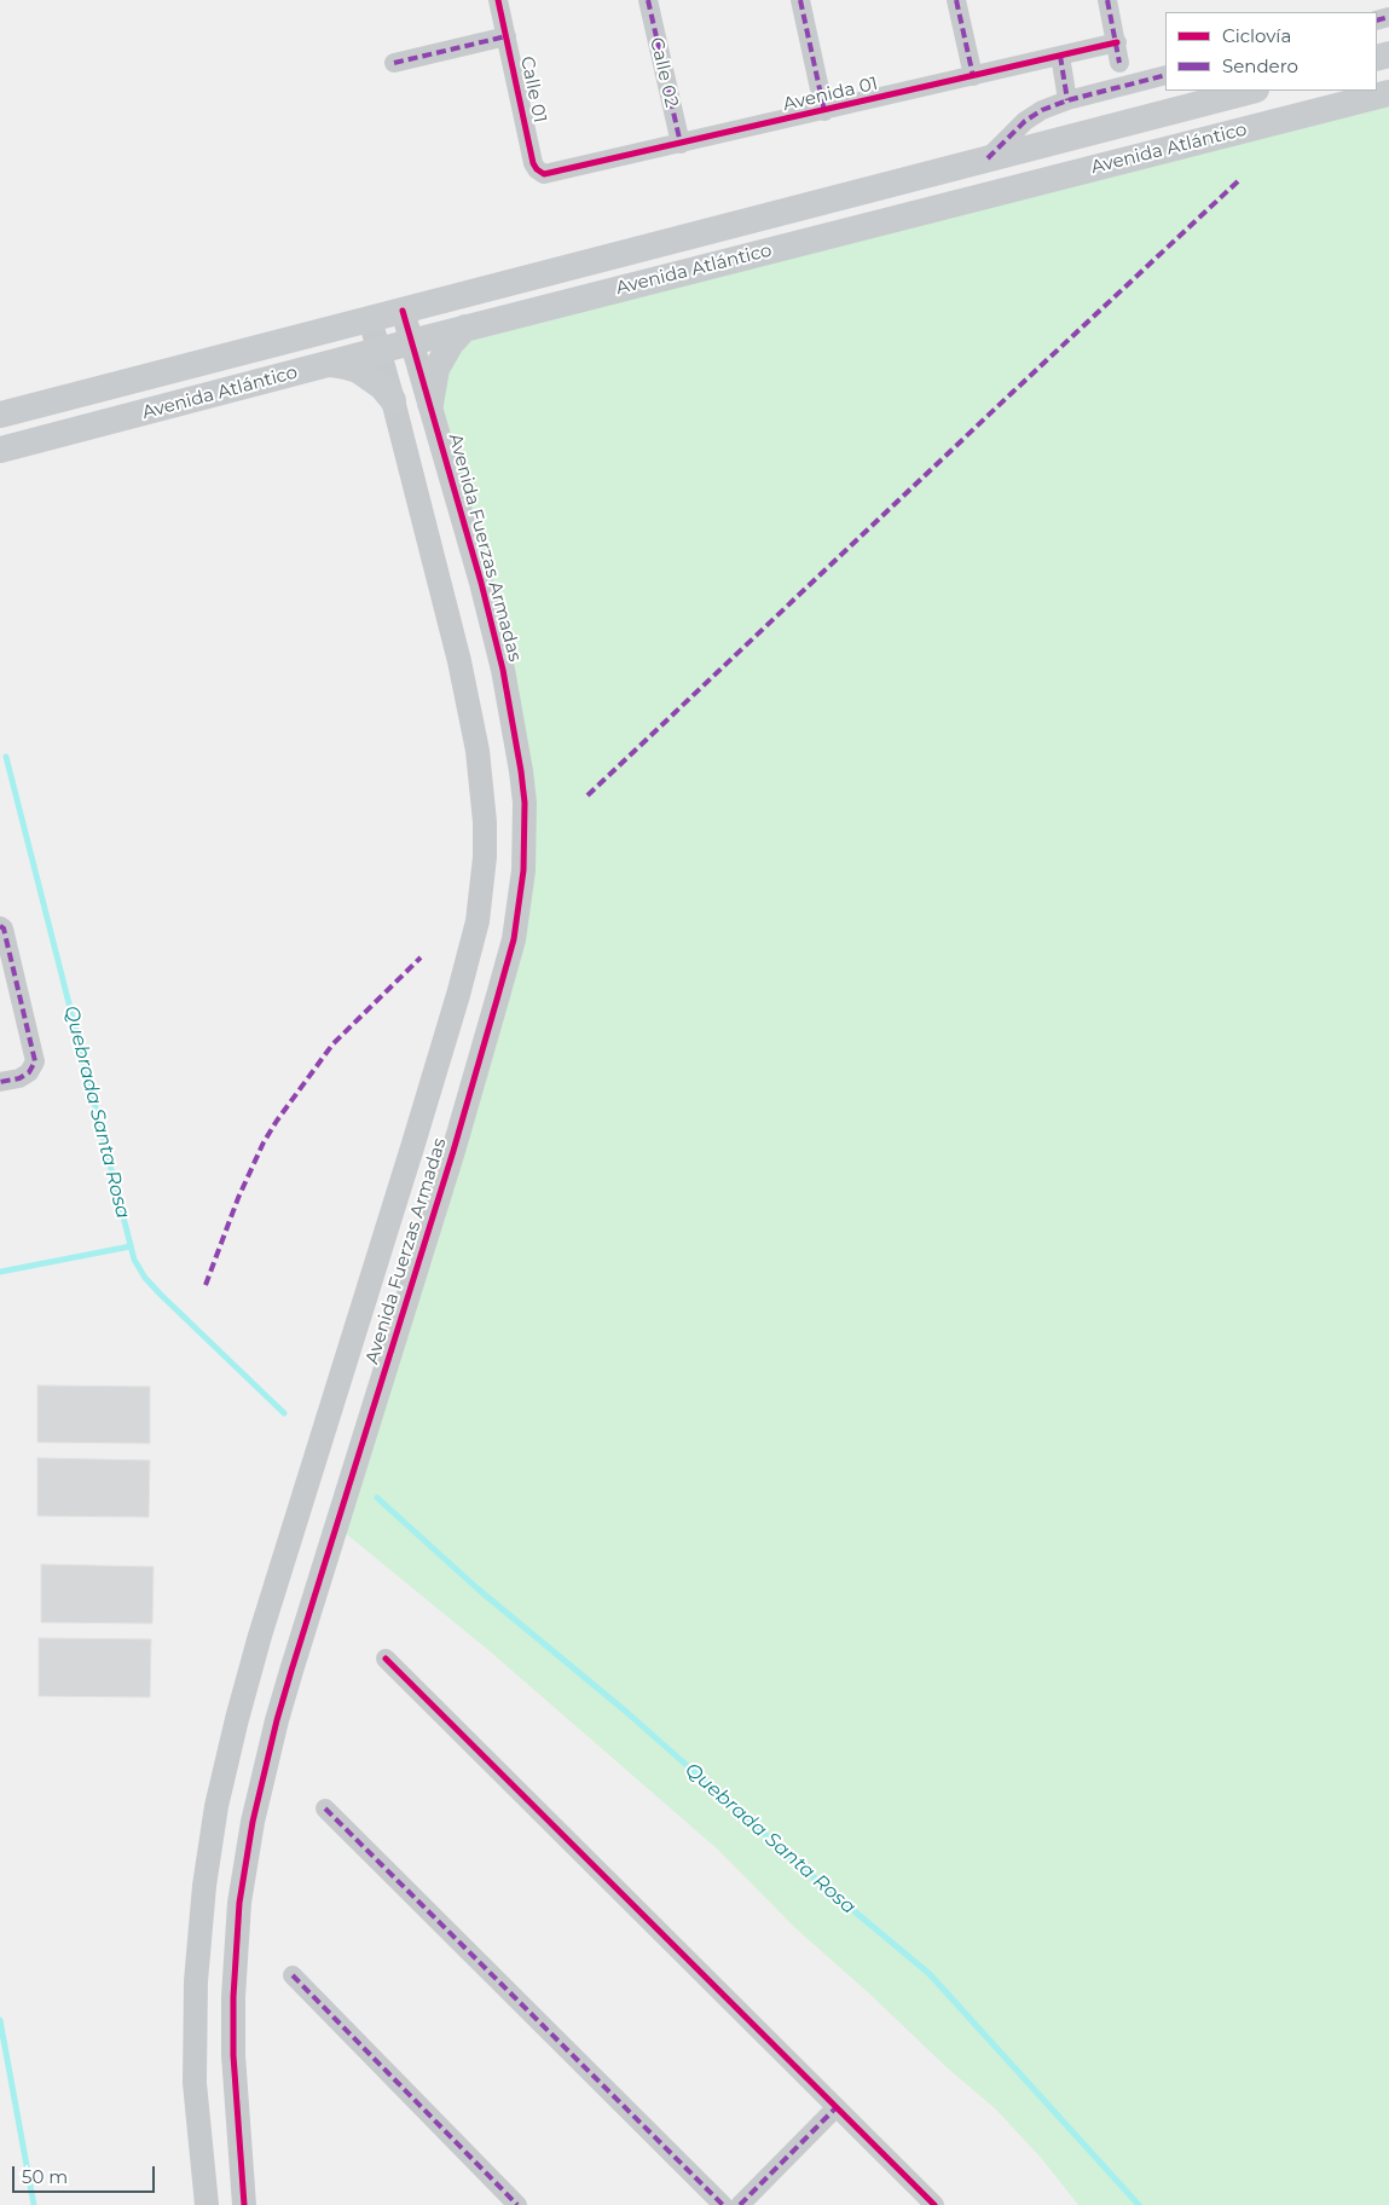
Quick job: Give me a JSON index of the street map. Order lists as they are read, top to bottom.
{
  "streets": {
    "main road": ["Avenida Atlántico"],
    "street": [
      "Calle 02",
      "Calle 01",
      "Avenida 01",
      "Avenida Fuerzas Armadas"
    ]
  },
  "crossings": [
    ["Calle 02", "Avenida 01"],
    ["Calle 01", "Avenida 01"],
    ["Avenida Atlántico", "Avenida Fuerzas Armadas"]
  ],
  "water": ["Quebrada Santa Rosa"],
  "legend": ["Ciclovía", "Sendero"],
  "scale_bar": "50 m"
}
